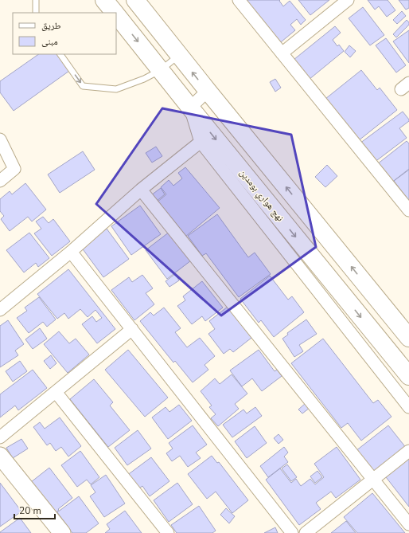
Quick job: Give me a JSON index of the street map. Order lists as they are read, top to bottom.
{
  "streets": {
    "main road": ["نهج هواري بومدين"]
  },
  "legend": ["طريق", "مبنى"],
  "scale_bar": "20 m"
}
